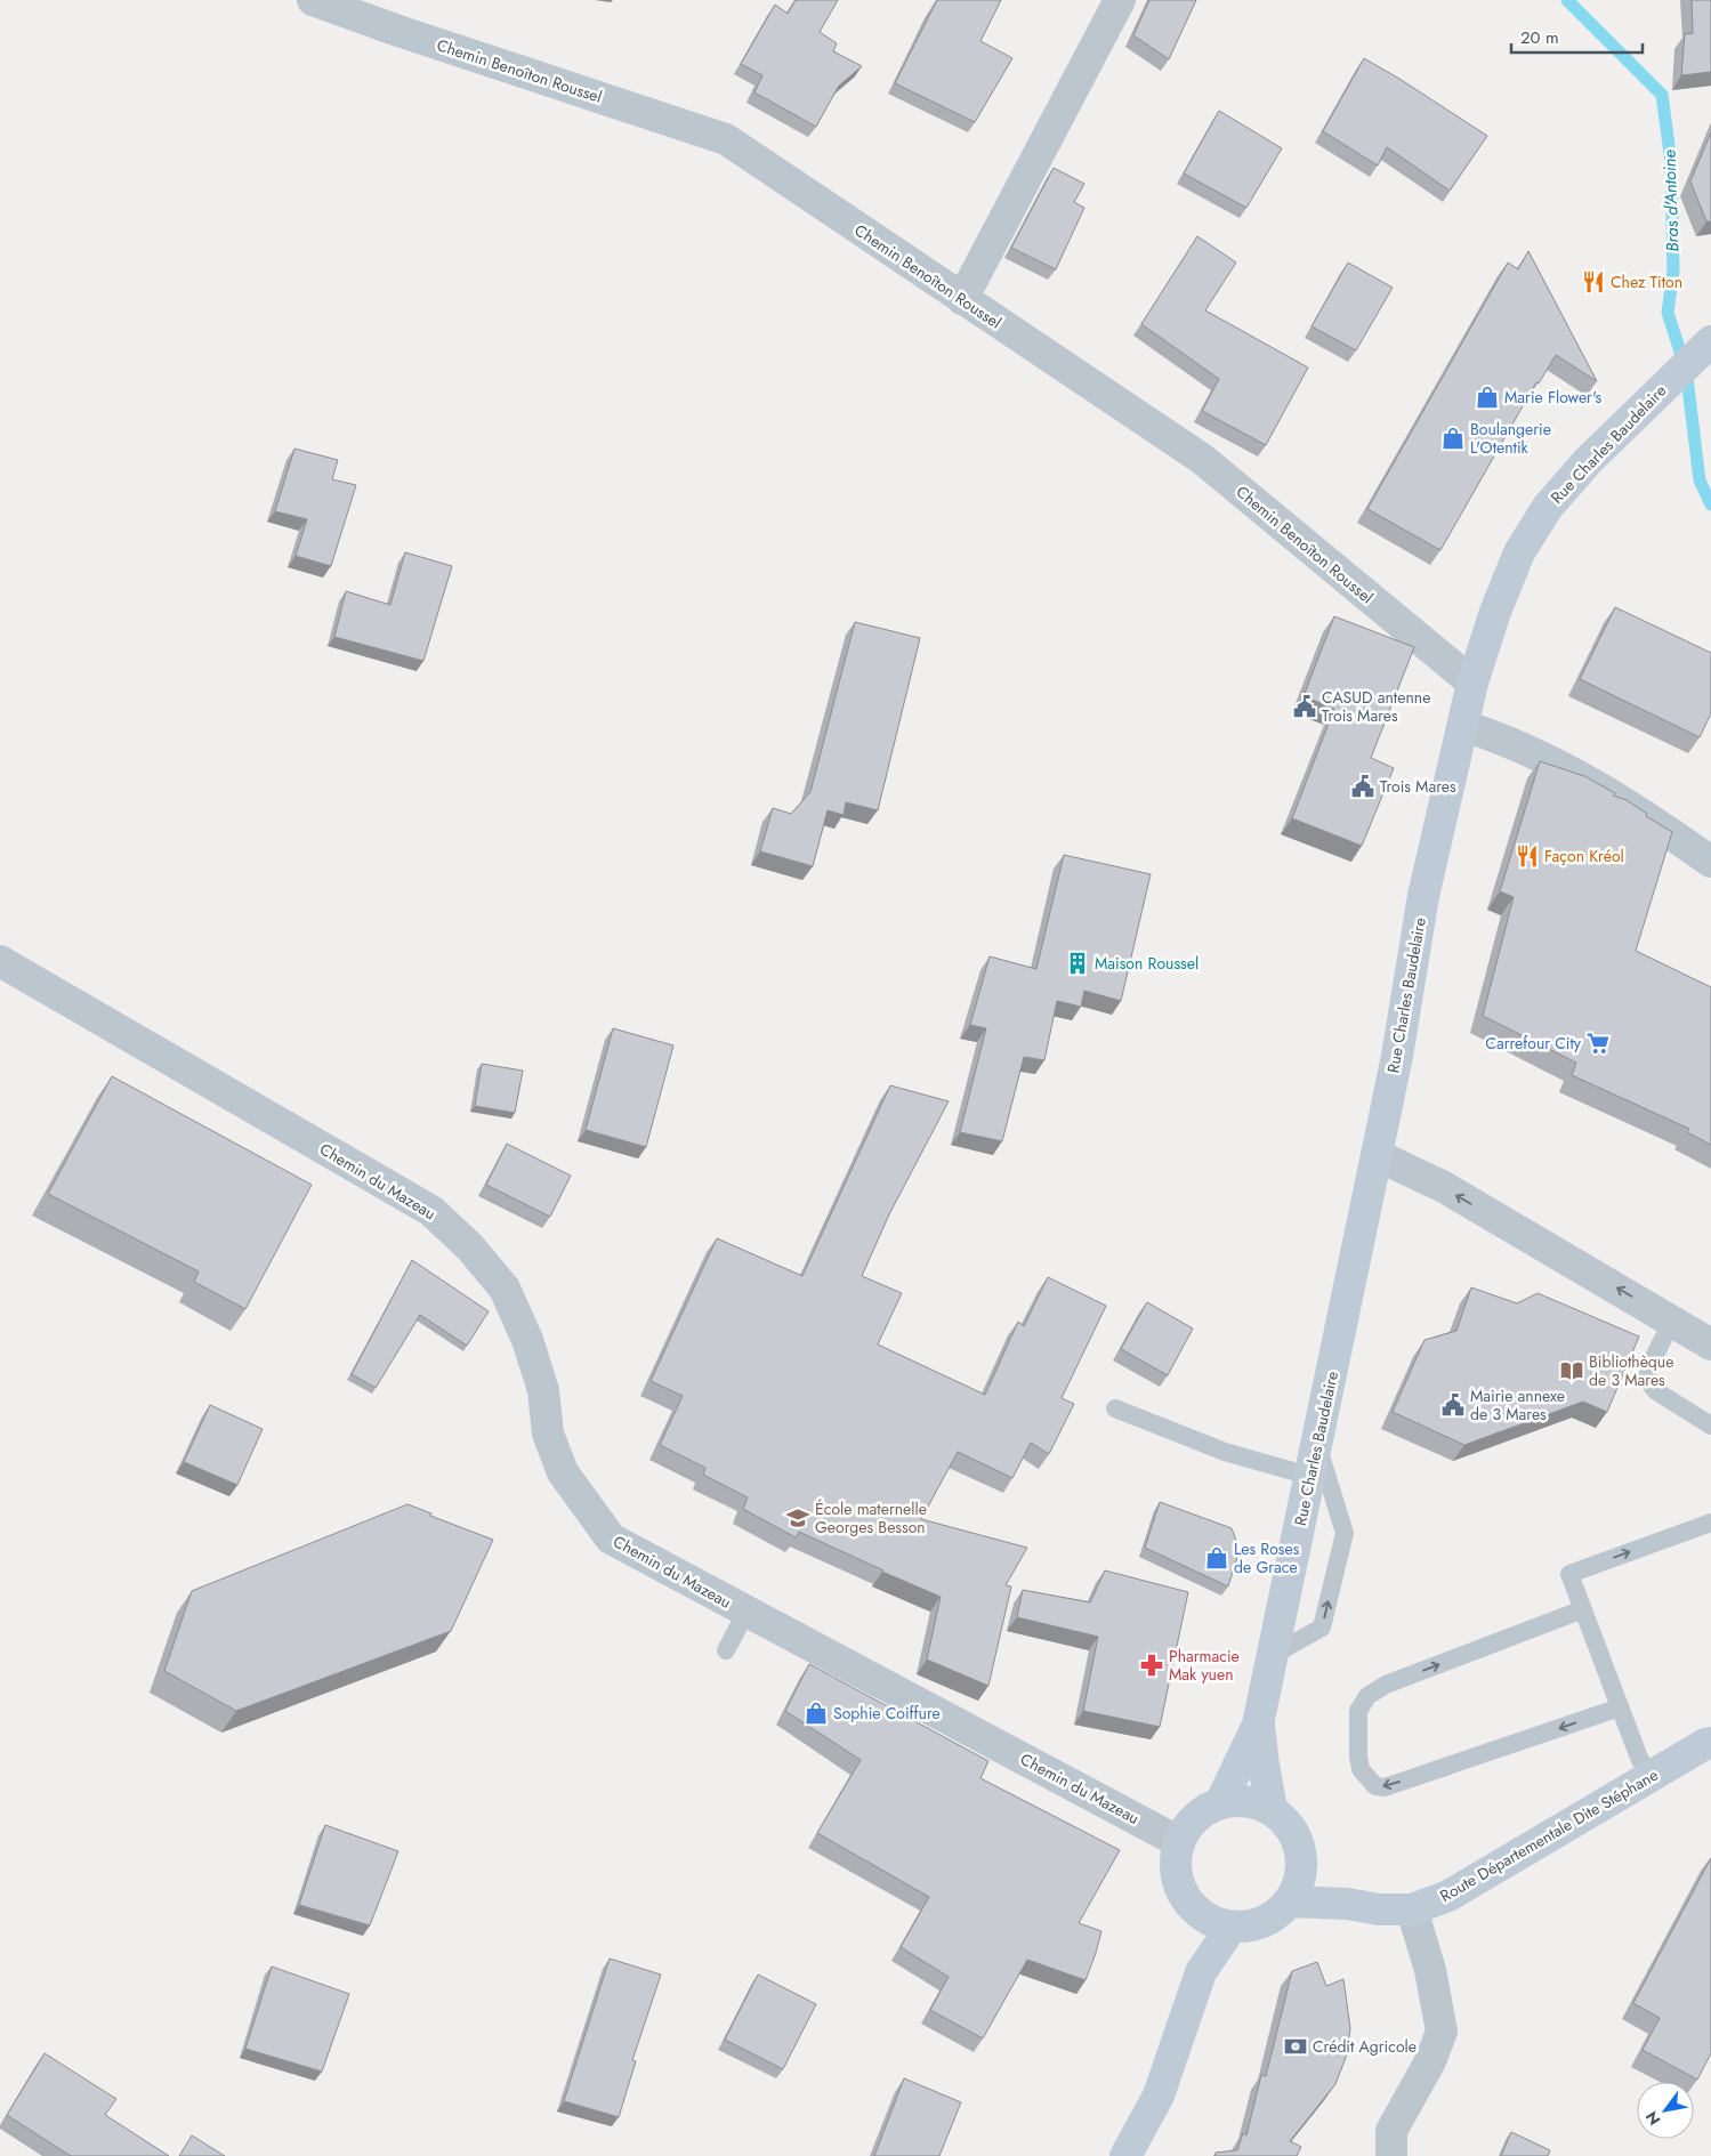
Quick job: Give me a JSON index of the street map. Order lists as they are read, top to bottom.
{
  "streets": {
    "main road": ["Rue Charles Baudelaire", "Route Départementale Dite Stéphane"],
    "street": ["Chemin Benoîton Roussel", "Chemin du Mazeau"]
  },
  "crossings": [
    ["Chemin Benoîton Roussel", "Rue Charles Baudelaire"],
    ["Rue Charles Baudelaire", "Chemin du Mazeau"],
    ["Rue Charles Baudelaire", "Route Départementale Dite Stéphane"],
    ["Chemin du Mazeau", "Route Départementale Dite Stéphane"]
  ],
  "water": ["Bras d'Antoine"],
  "places": {
    "restaurant": ["Chez Titon", "Façon Kréol"],
    "shop": [
      "Marie Flower's",
      "Boulangerie L'Otentik",
      "Les Roses de Grace",
      "Sophie Coiffure"
    ],
    "public building": ["CASUD antenne Trois Mares", "Trois Mares", "Mairie annexe de 3 Mares"],
    "building": ["Maison Roussel"],
    "supermarket": ["Carrefour City"],
    "library": ["Bibliothèque de 3 Mares"],
    "school or university": ["École maternelle Georges Besson"],
    "pharmacy": ["Pharmacie Mak yuen"],
    "bank": ["Crédit Agricole"]
  },
  "scale_bar": "20 m",
  "north": "bottom left"
}
